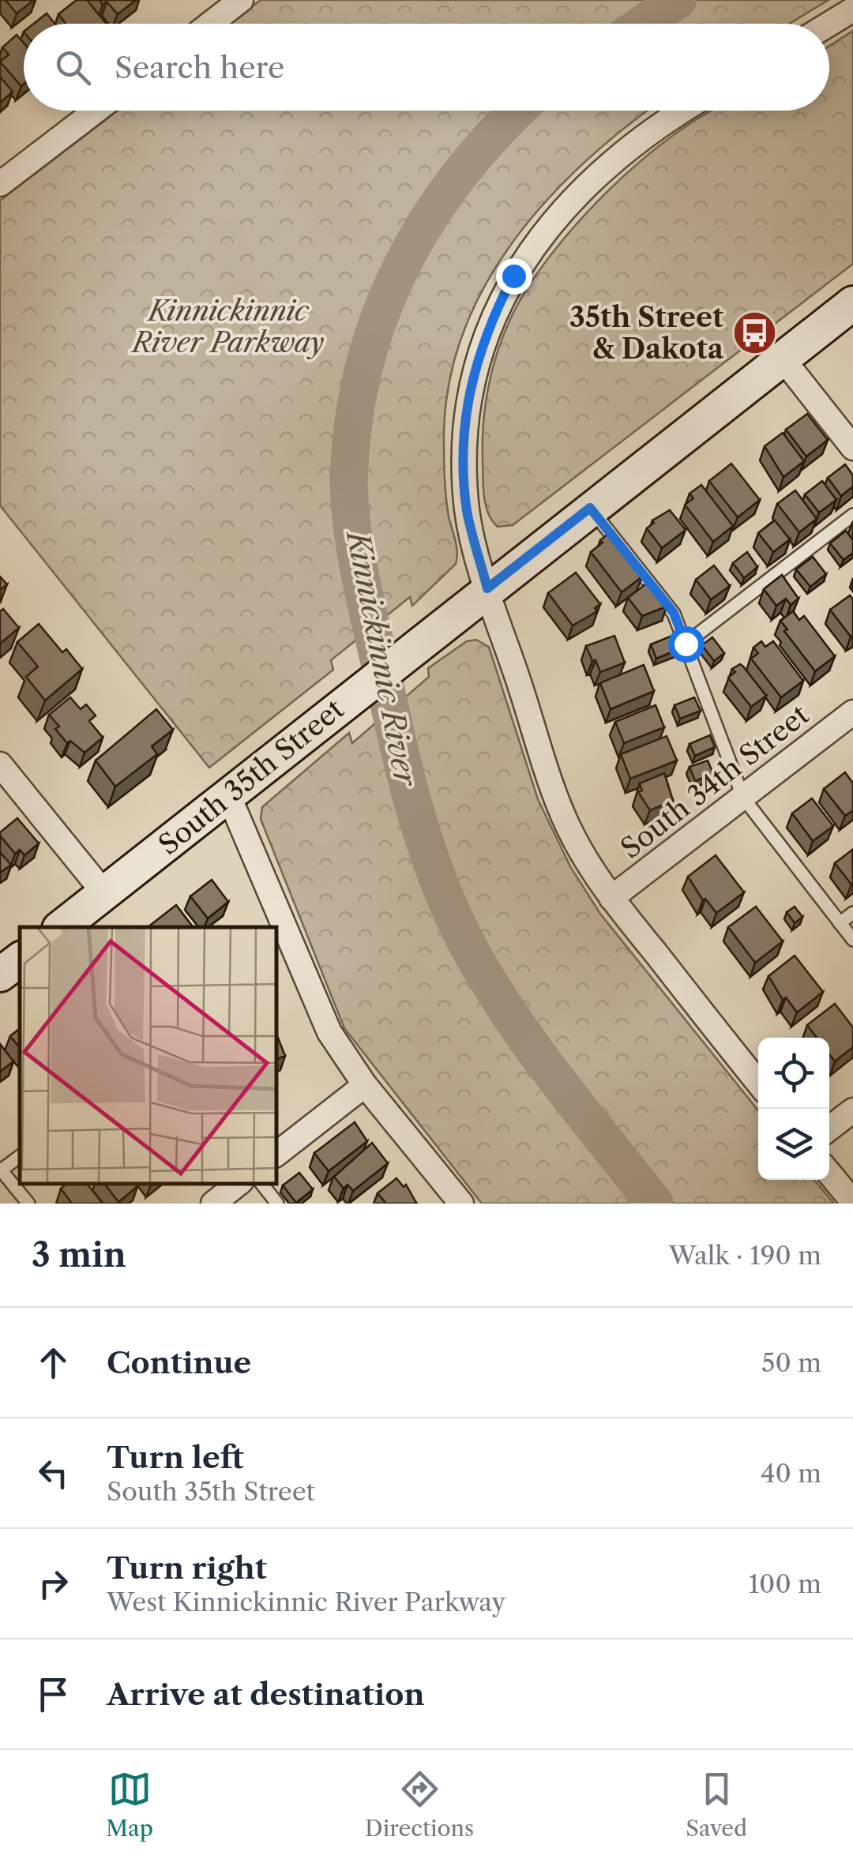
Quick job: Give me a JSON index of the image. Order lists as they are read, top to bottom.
{
  "streets": {
    "main road": ["South 35th Street"],
    "street": ["South 34th Street"]
  },
  "water": ["Kinnickinnic River"],
  "parks": ["Kinnickinnic River Parkway"],
  "places": {
    "bus stop": ["35th Street & Dakota"]
  },
  "page": {
    "search": "Search here",
    "heading": ["3 min", "Walk · 190 m"],
    "list": [
      ["Continue", "50 m"],
      ["Turn left", "South 35th Street", "40 m"],
      ["Turn right", "West Kinnickinnic River Parkway", "100 m"],
      "Arrive at destination"
    ],
    "nav": ["Map", "Directions", "Saved"]
  }
}
